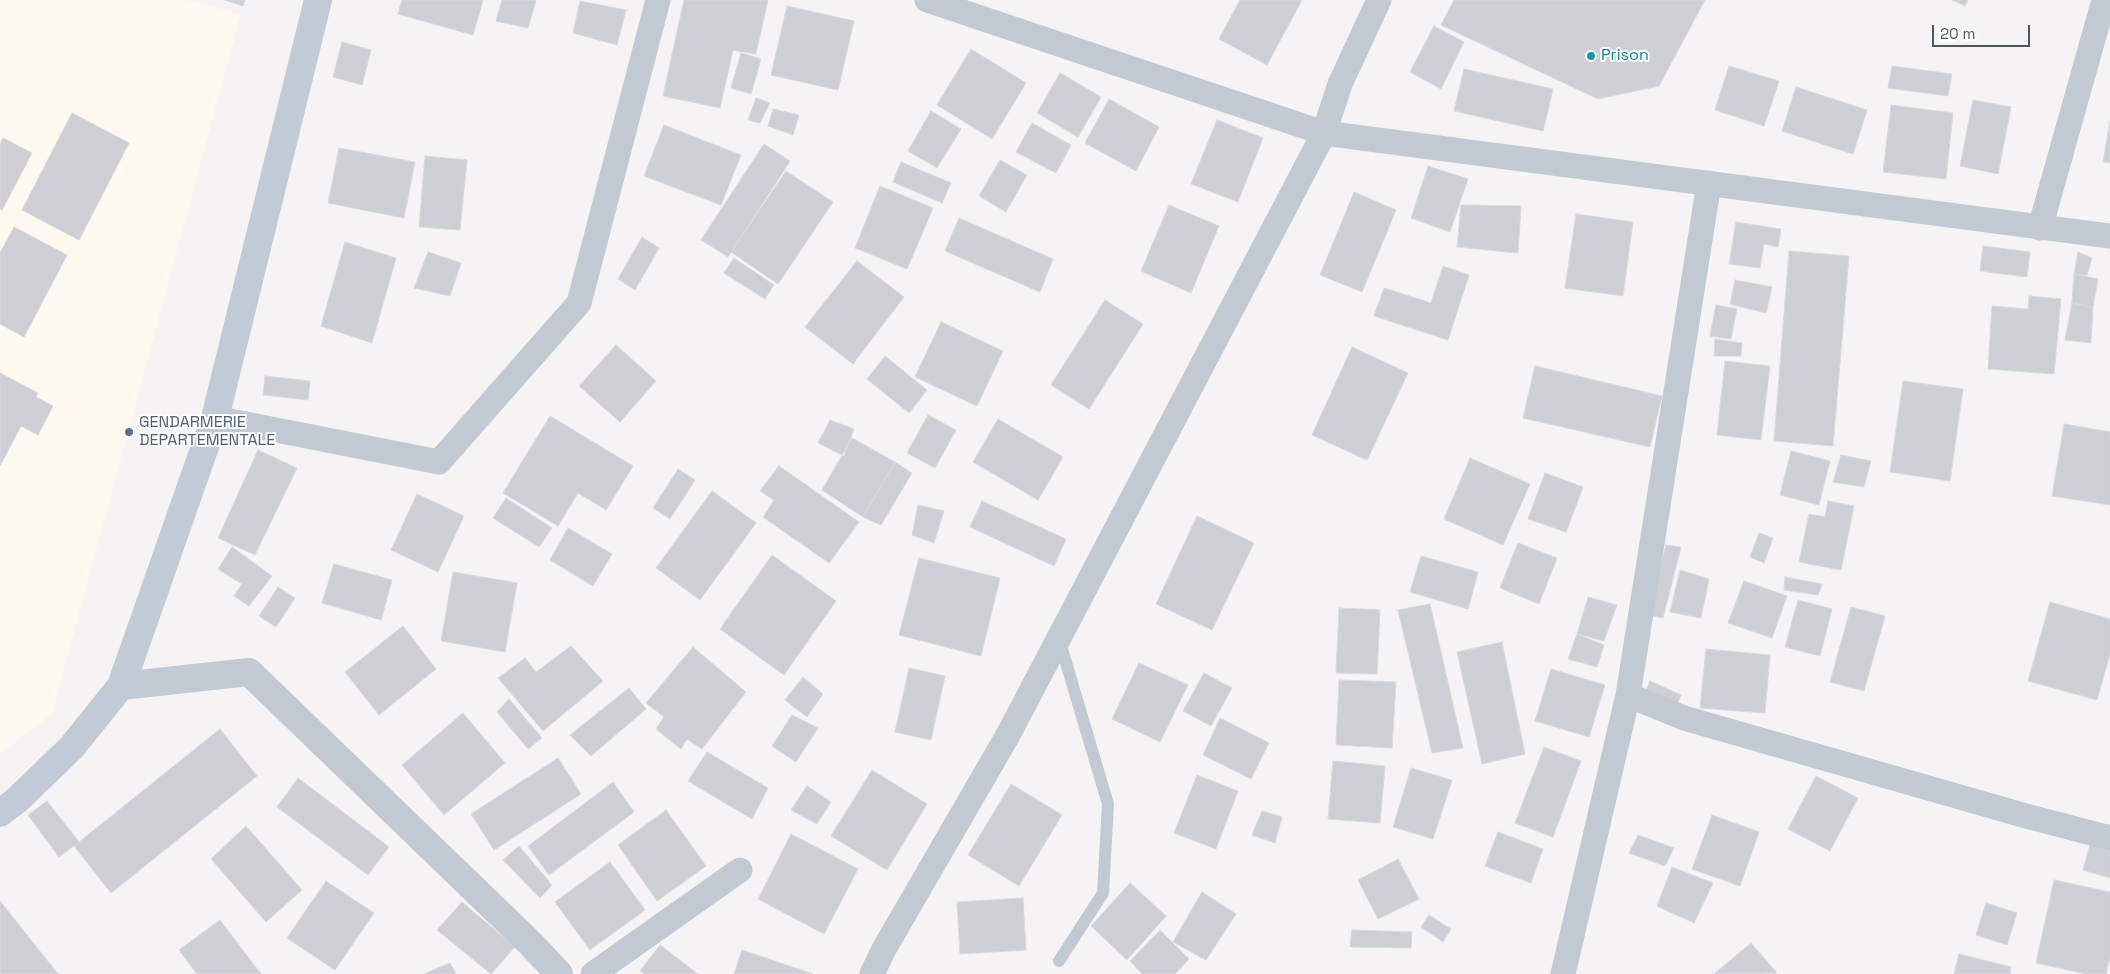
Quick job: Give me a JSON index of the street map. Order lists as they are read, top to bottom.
{
  "places": ["Prison", "GENDARMERIE DEPARTEMENTALE"],
  "scale_bar": "20 m"
}
